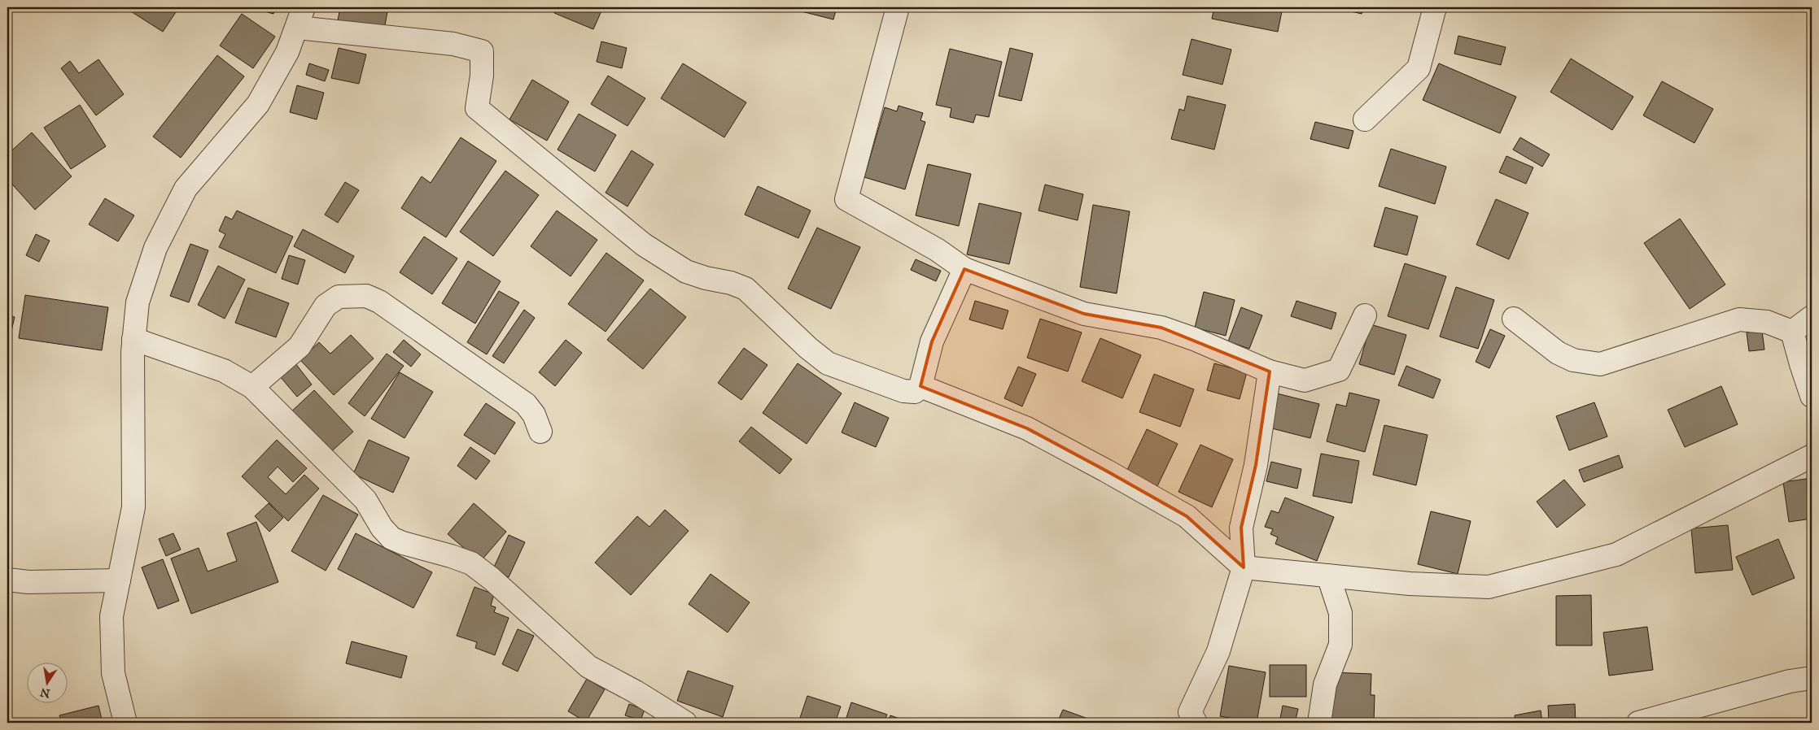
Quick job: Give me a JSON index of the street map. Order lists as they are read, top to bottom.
{
  "north": "bottom"
}
